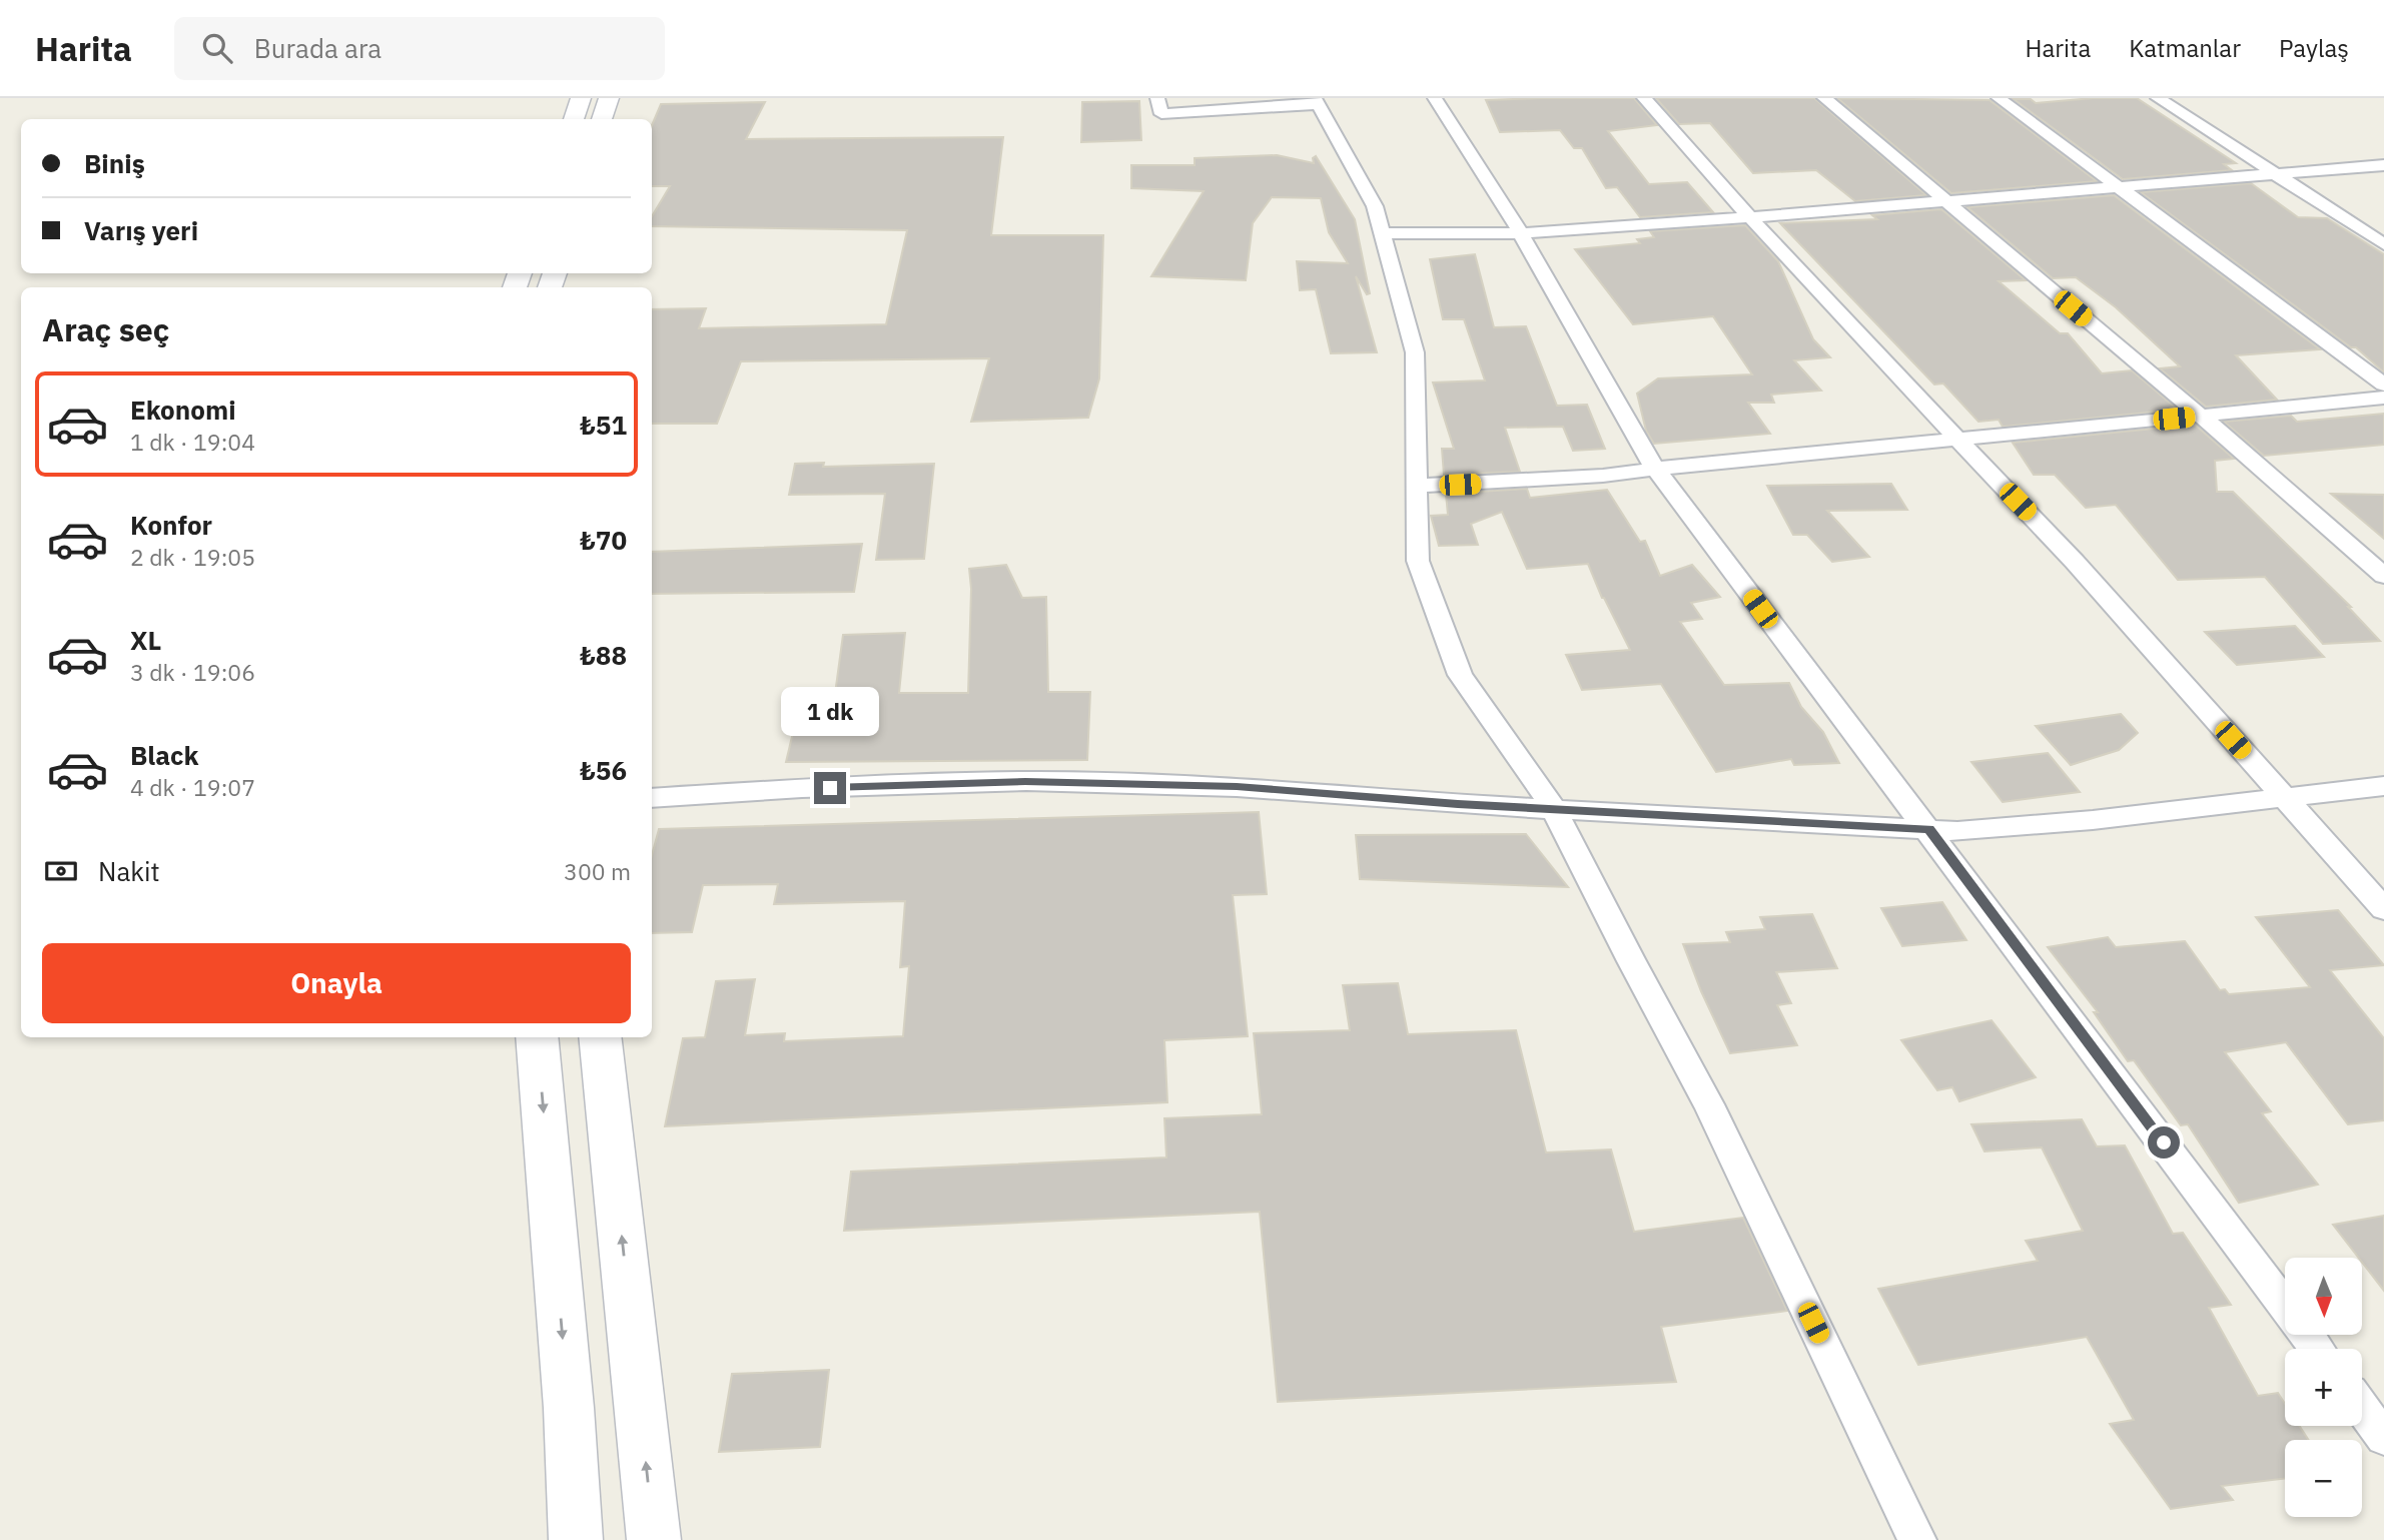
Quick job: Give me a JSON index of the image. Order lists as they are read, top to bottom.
{
  "north": "bottom",
  "page": {
    "header": "Harita",
    "search": "Burada ara",
    "nav": ["Harita", "Katmanlar", "Paylaş"],
    "banner": ["Biniş", "Varış yeri"],
    "heading": "Araç seç",
    "list": [
      {
        "name": "Ekonomi",
        "note": "1 dk · 19:04",
        "value": "₺51"
      },
      {
        "name": "Konfor",
        "note": "2 dk · 19:05",
        "value": "₺70"
      },
      {
        "name": "XL",
        "note": "3 dk · 19:06",
        "value": "₺88"
      },
      {
        "name": "Black",
        "note": "4 dk · 19:07",
        "value": "₺56"
      }
    ],
    "bubble": "1 dk",
    "pay": ["Nakit", "300 m"],
    "buttons": "Onayla",
    "map_buttons": ["+", "−"]
  }
}
